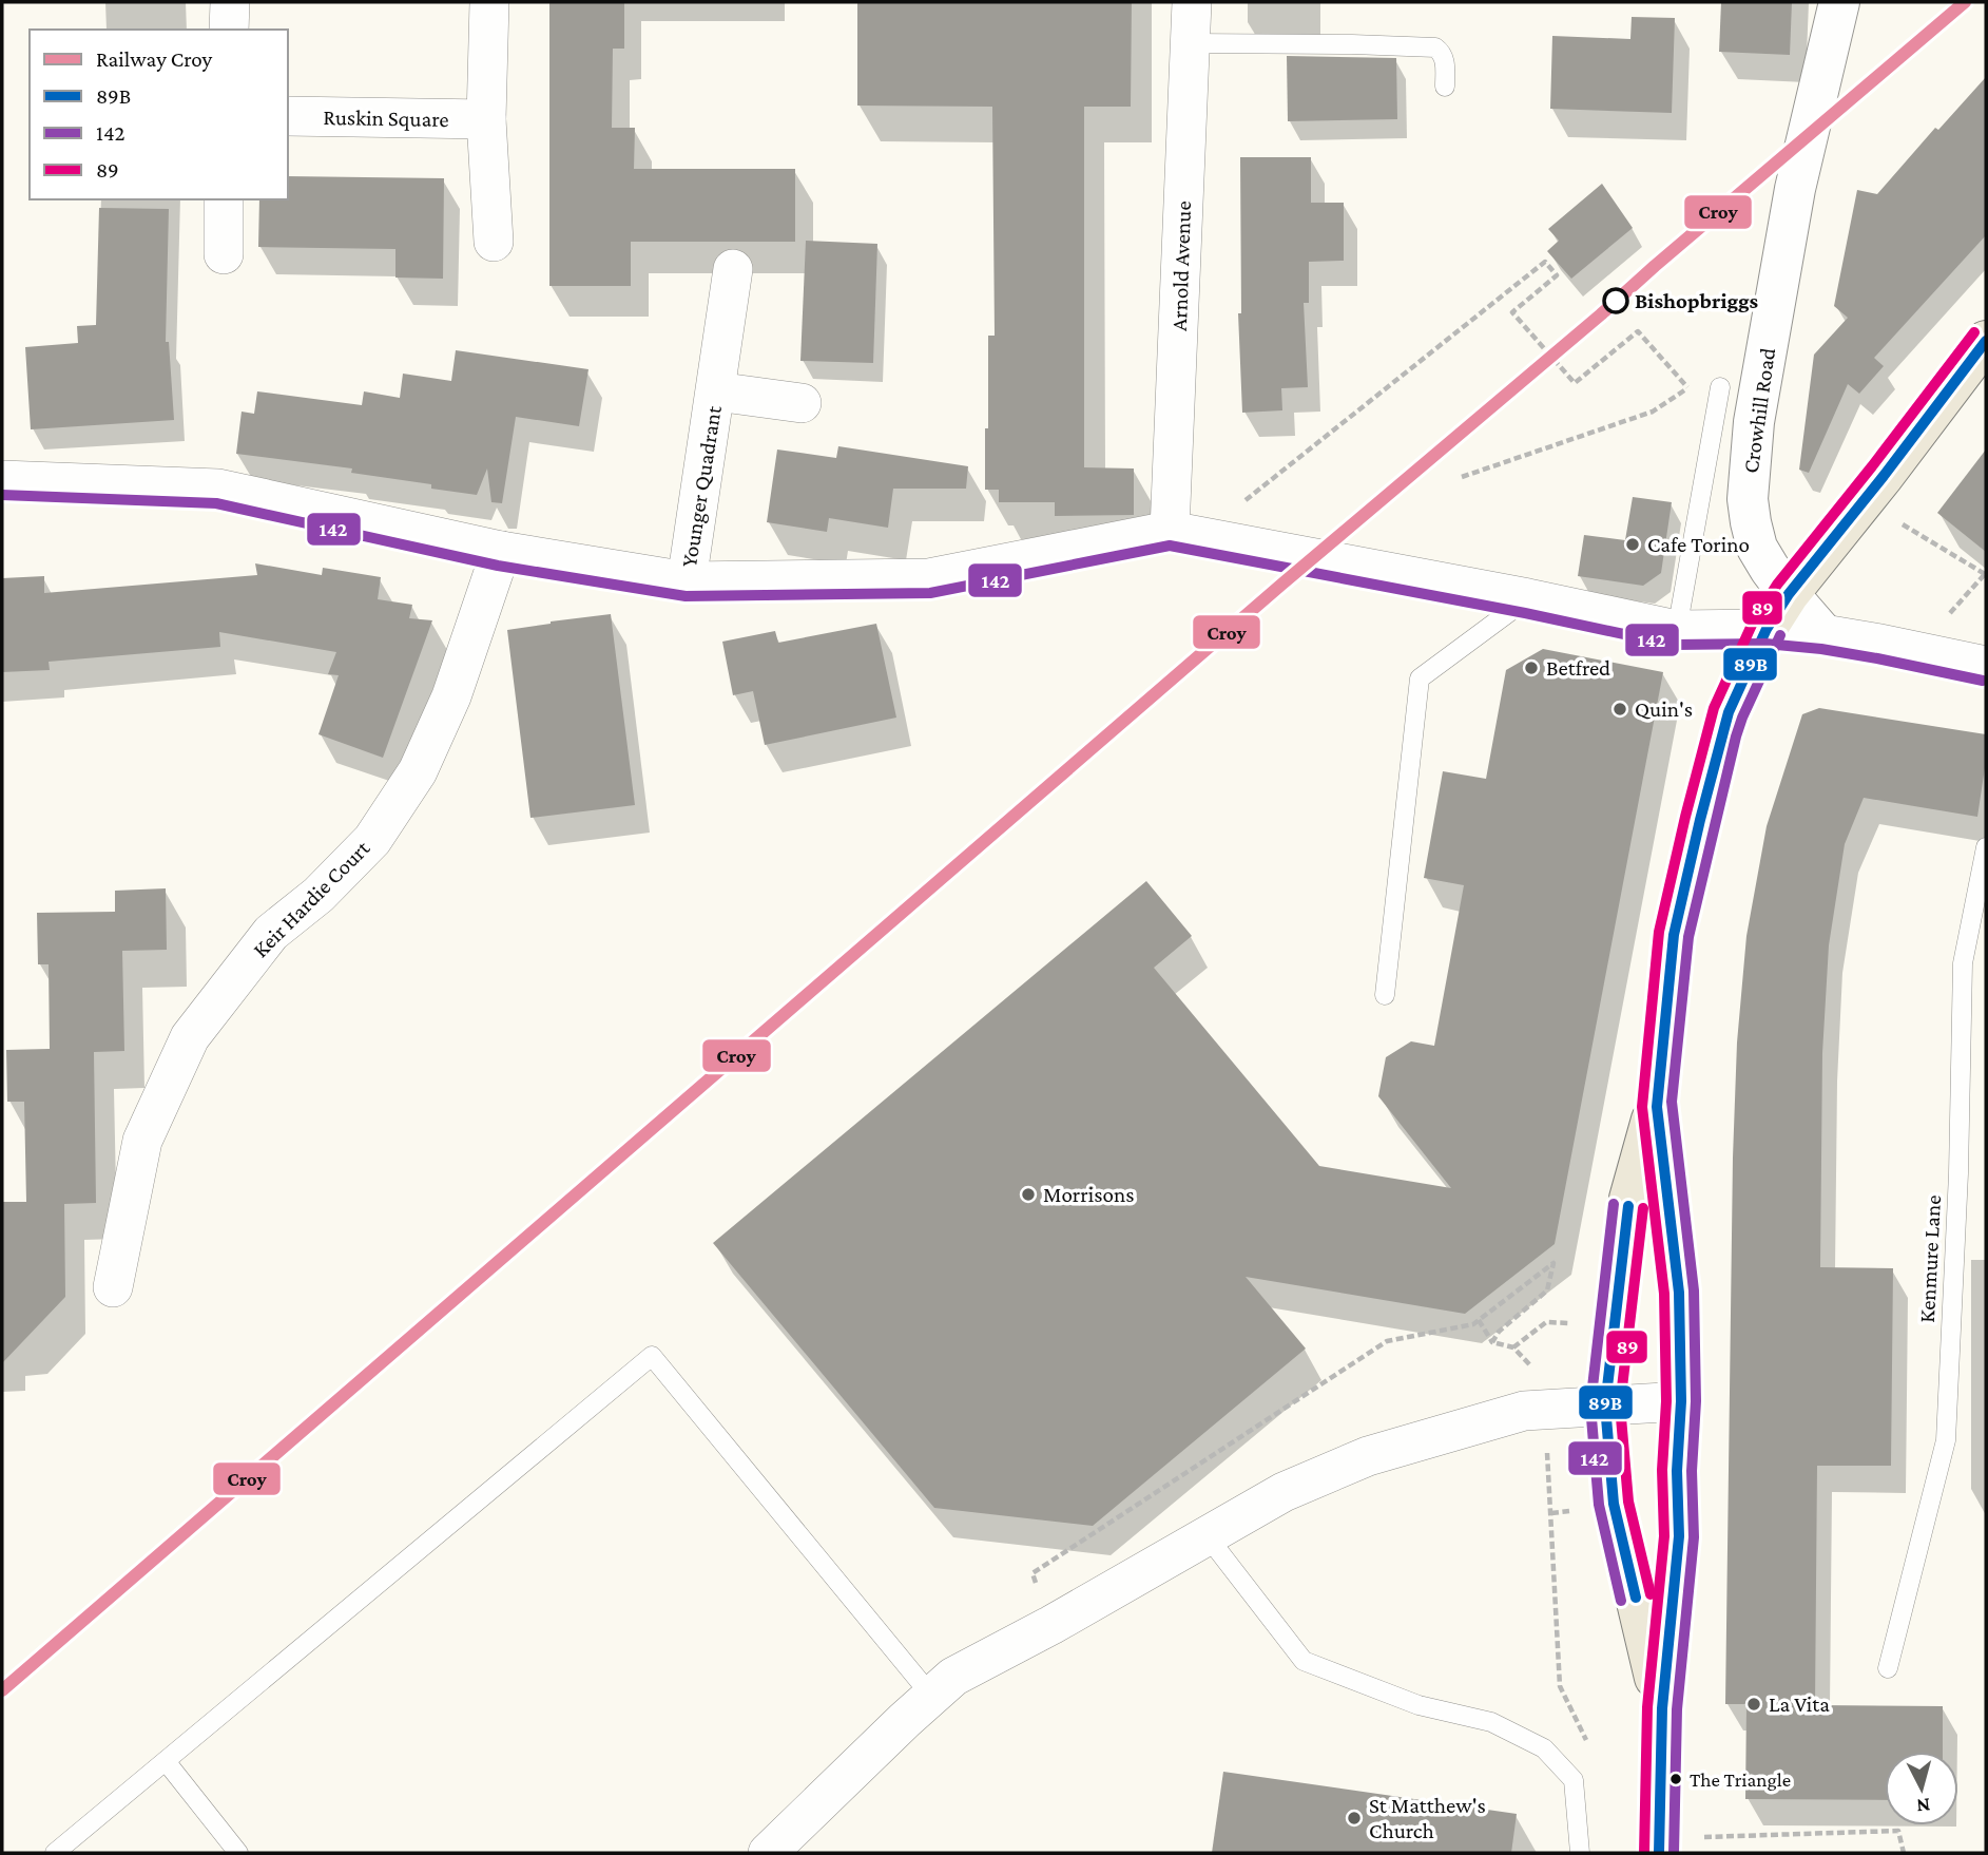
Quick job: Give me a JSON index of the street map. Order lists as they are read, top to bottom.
{
  "streets": {
    "street": [
      "Ruskin Square",
      "Arnold Avenue",
      "Crowhill Road",
      "Younger Quadrant",
      "Keir Hardie Court"
    ],
    "lane": ["Kenmure Lane"]
  },
  "places": [
    "Bishopbriggs",
    "Cafe Torino",
    "Betfred",
    "Quin's",
    "Morrisons",
    "La Vita",
    "The Triangle",
    "St Matthew's Church"
  ],
  "lines": [
    "rail line Croy",
    "transit line 89",
    "transit line 89B",
    "transit line 142"
  ],
  "legend": [
    "Railway Croy",
    "89B",
    "142",
    "89"
  ],
  "north": "bottom"
}
